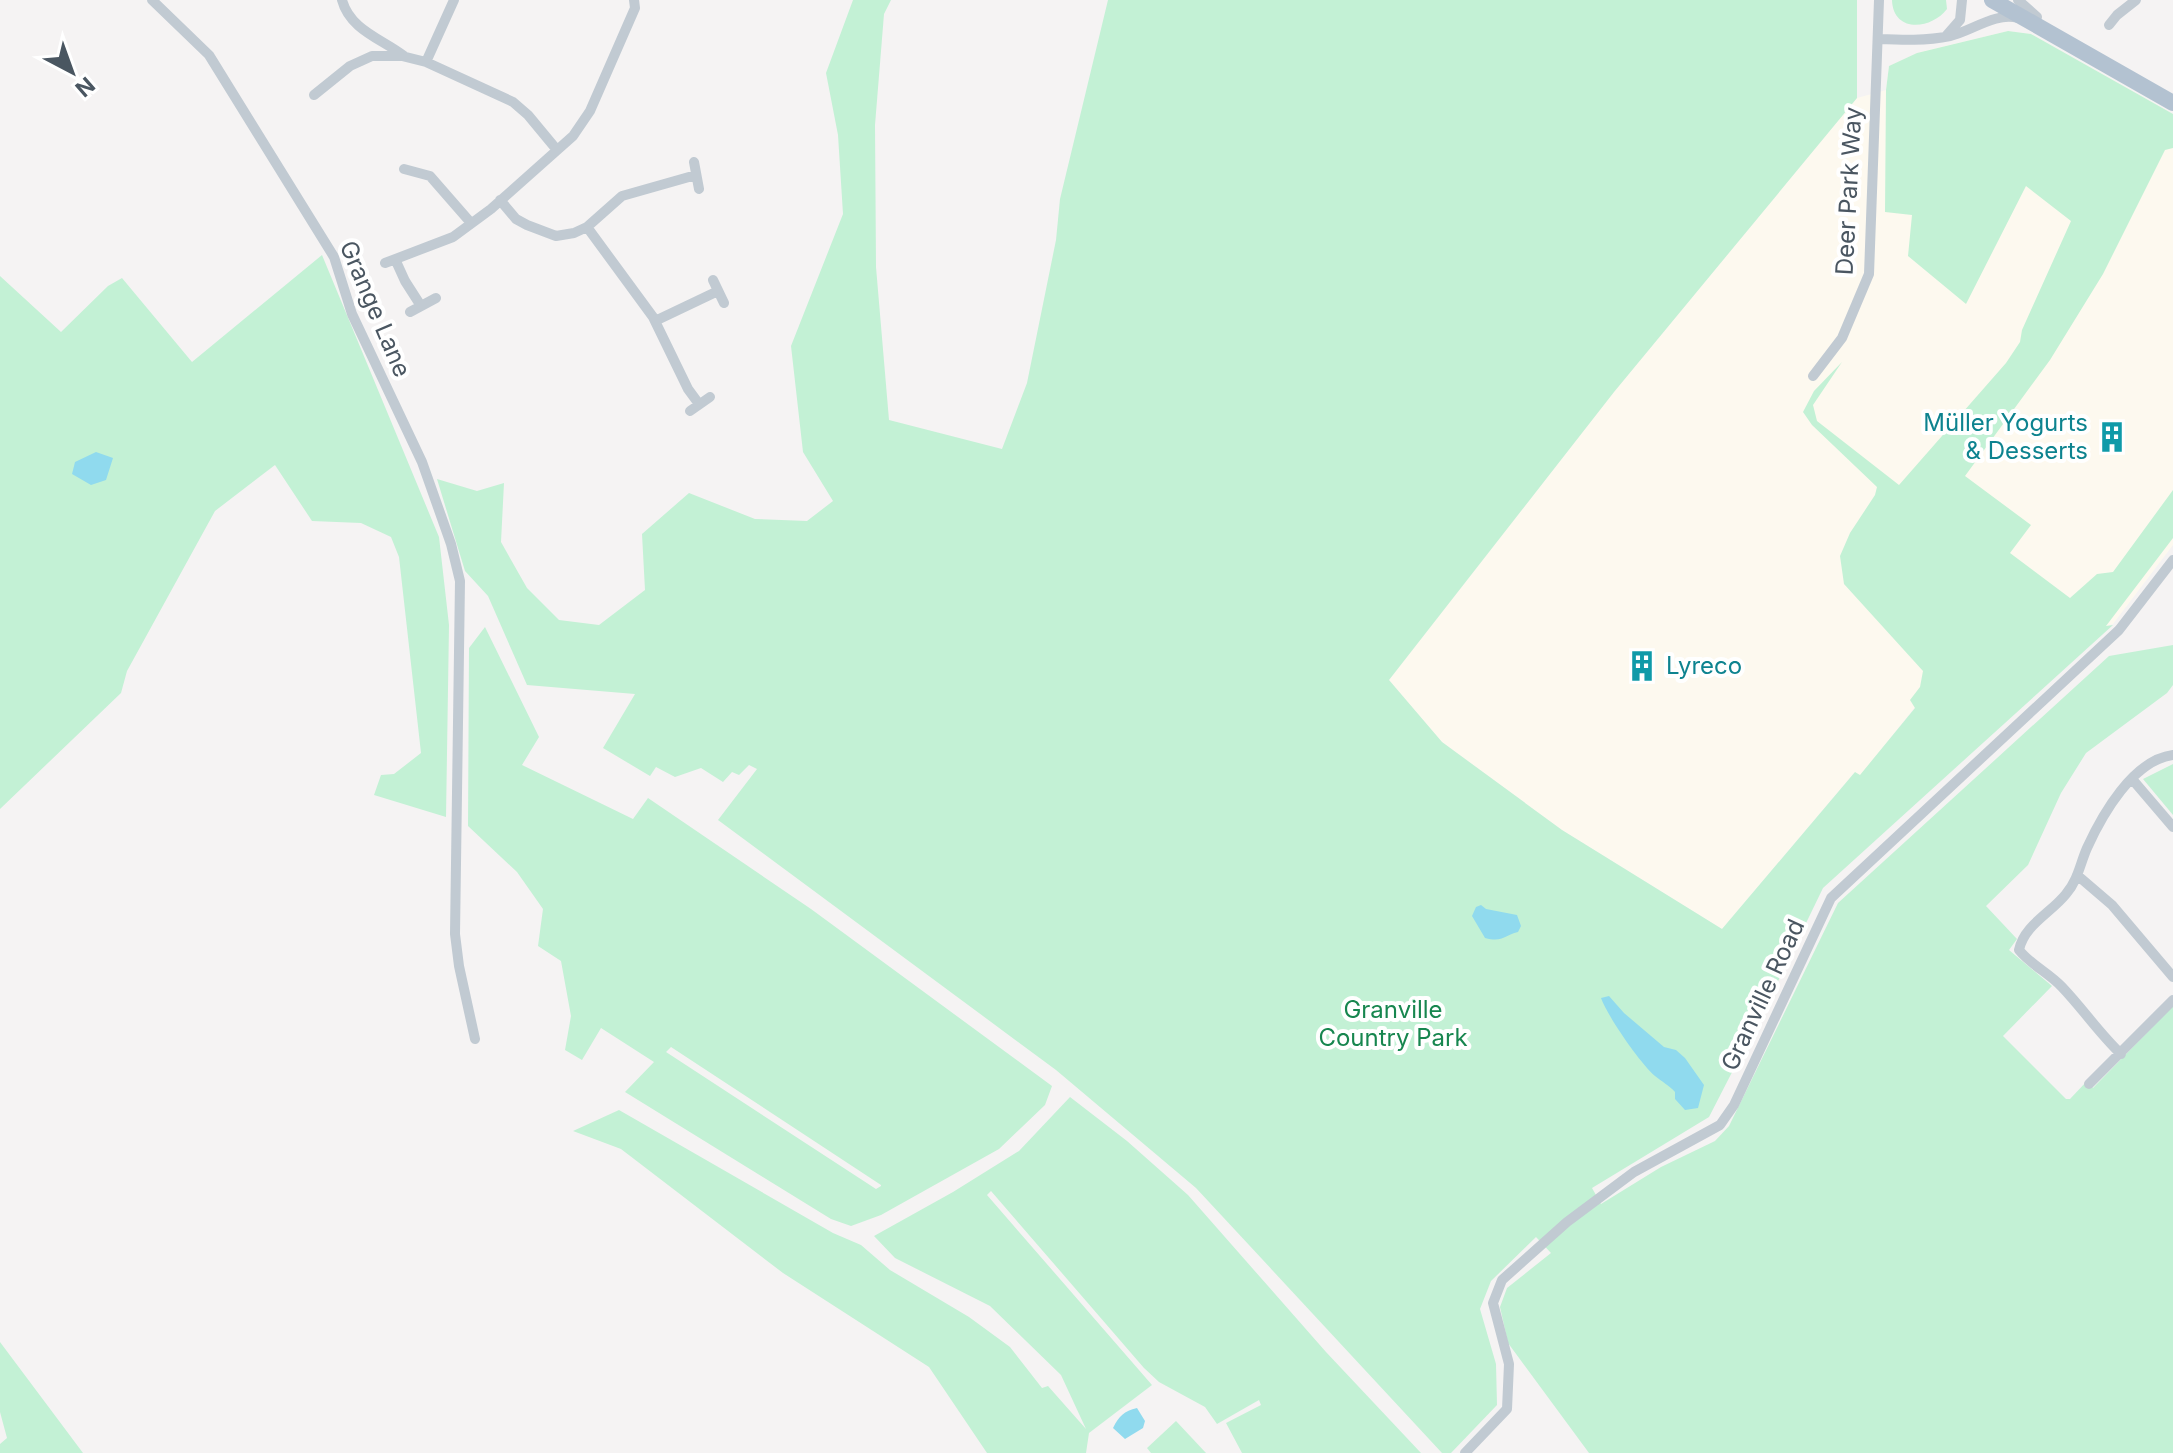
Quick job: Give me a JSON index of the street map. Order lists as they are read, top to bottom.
{
  "streets": {
    "street": ["Deer Park Way", "Grange Lane", "Granville Road"]
  },
  "parks": ["Granville Country Park"],
  "places": {
    "building": ["Müller Yogurts & Desserts", "Lyreco"]
  },
  "north": "bottom right"
}
